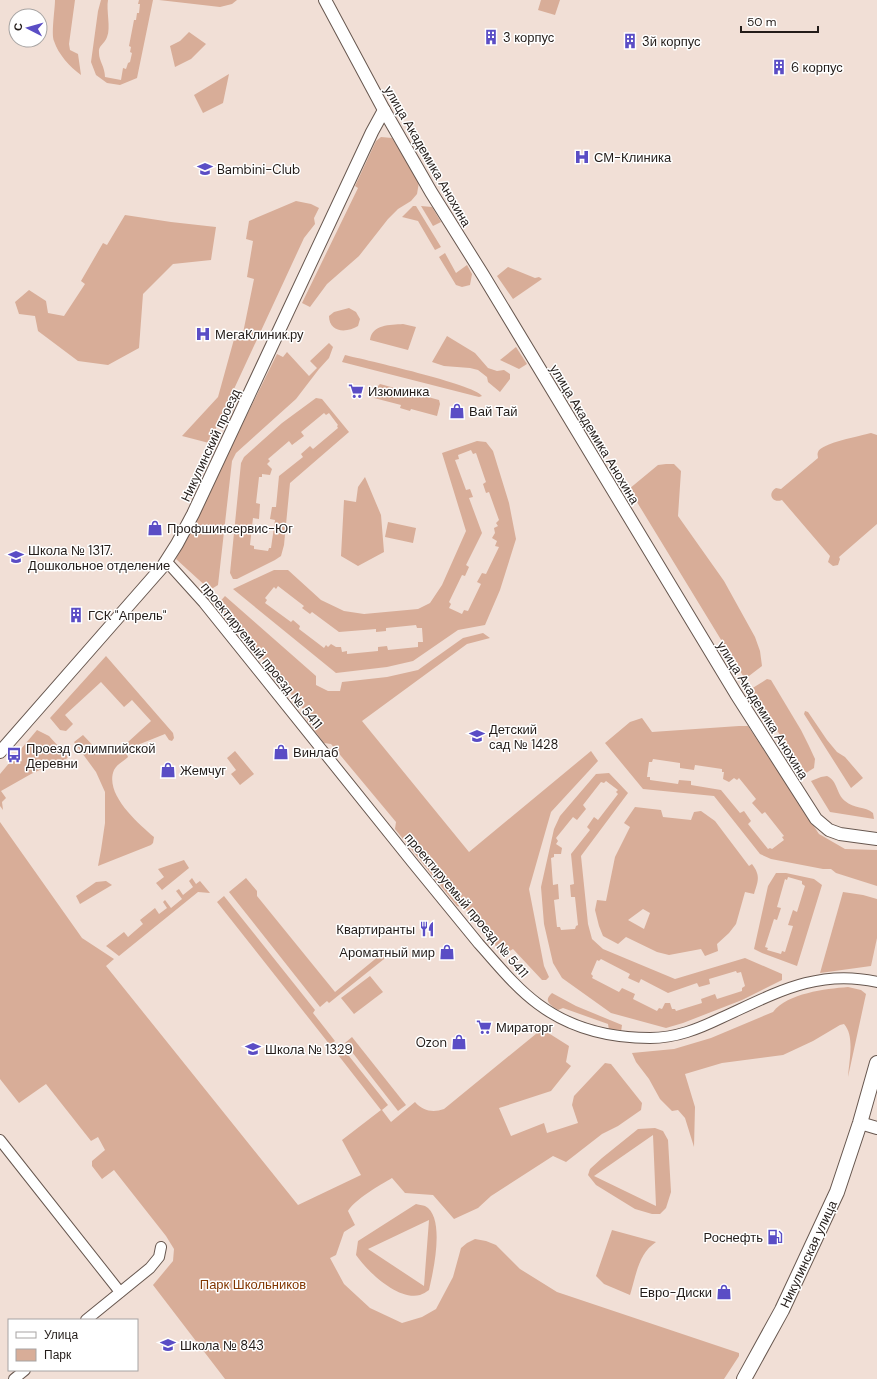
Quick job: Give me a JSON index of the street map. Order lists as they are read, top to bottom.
{
  "streets": {
    "main road": ["Никулинская улица"],
    "street": ["улица Академика Анохина", "Никулинский проезд", "проектируемый проезд № 5411"]
  },
  "crossings": [
    ["улица Академика Анохина", "Никулинский проезд"],
    ["Никулинский проезд", "проектируемый проезд № 5411"]
  ],
  "parks": ["Парк Школьников"],
  "places": {
    "building": [
      "3 корпус",
      "3й корпус",
      "6 корпус",
      "ГСК \"Апрель\""
    ],
    "hospital": ["СМ-Клиника", "МегаКлиник.ру"],
    "school or university": [
      "Bambini-Club",
      "Школа № 1317. Дошкольное отделение",
      "Детский сад № 1428",
      "Школа № 1329",
      "Школа № 843"
    ],
    "supermarket": ["Изюминка", "Мираторг"],
    "shop": [
      "Вай Тай",
      "Профшинсервис-Юг",
      "Винлаб",
      "Жемчуг",
      "Ароматный мир",
      "Ozon",
      "Евро-Диски"
    ],
    "bus stop": ["Проезд Олимпийской Деревни"],
    "restaurant": ["Квартиранты"],
    "fuel station": ["Роснефть"]
  },
  "legend": ["Улица", "Парк"],
  "scale_bar": "50 m",
  "north": "left"
}
